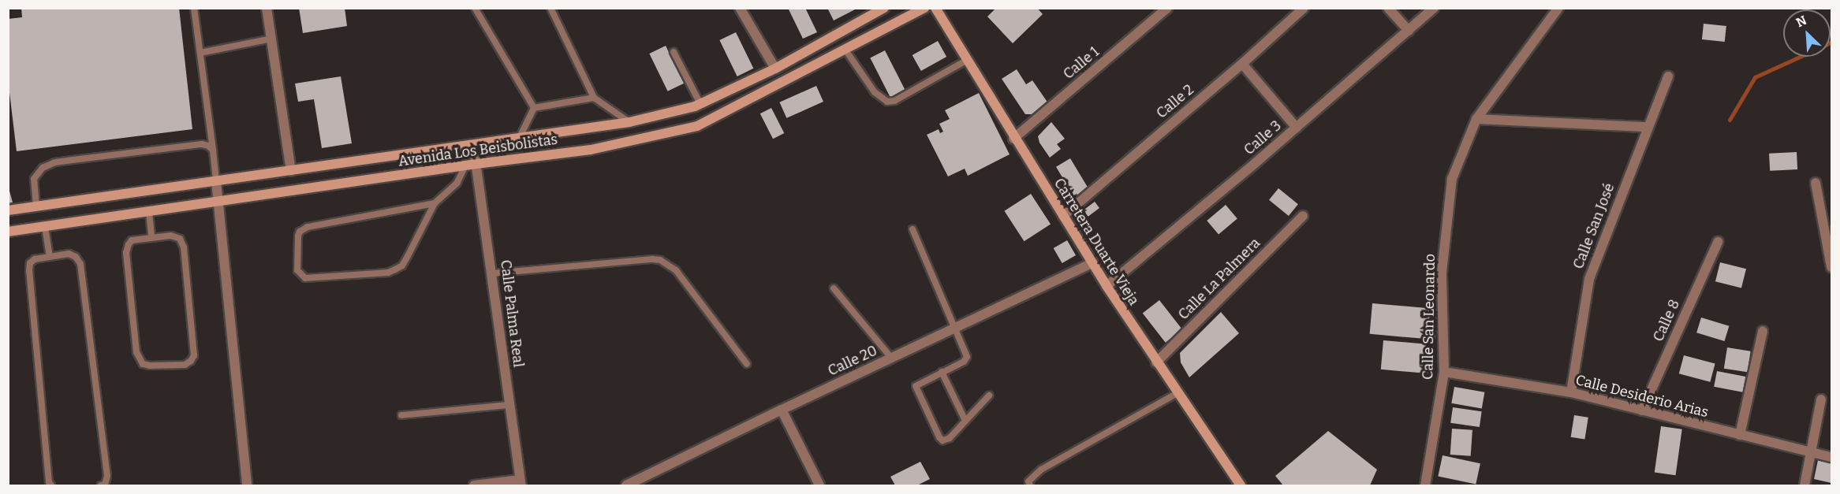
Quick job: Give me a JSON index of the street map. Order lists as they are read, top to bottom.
{
  "streets": {
    "main road": ["Avenida Los Beisbolistas", "Carretera Duarte Vieja"],
    "street": [
      "Calle 1",
      "Calle 2",
      "Calle 3",
      "Calle San José",
      "Calle La Palmera",
      "Calle Palma Real",
      "Calle San Leonardo",
      "Calle 8",
      "Calle 20",
      "Calle Desiderio Arias"
    ]
  },
  "crossings": [
    ["Calle 1", "Carretera Duarte Vieja"],
    ["Calle 2", "Carretera Duarte Vieja"],
    ["Calle 3", "Carretera Duarte Vieja"],
    ["Avenida Los Beisbolistas", "Calle Palma Real"],
    ["Calle San José", "Calle Desiderio Arias"],
    ["Carretera Duarte Vieja", "Calle La Palmera"],
    ["Carretera Duarte Vieja", "Calle 20"],
    ["Calle San Leonardo", "Calle Desiderio Arias"],
    ["Calle 8", "Calle Desiderio Arias"]
  ],
  "north": "top left"
}
